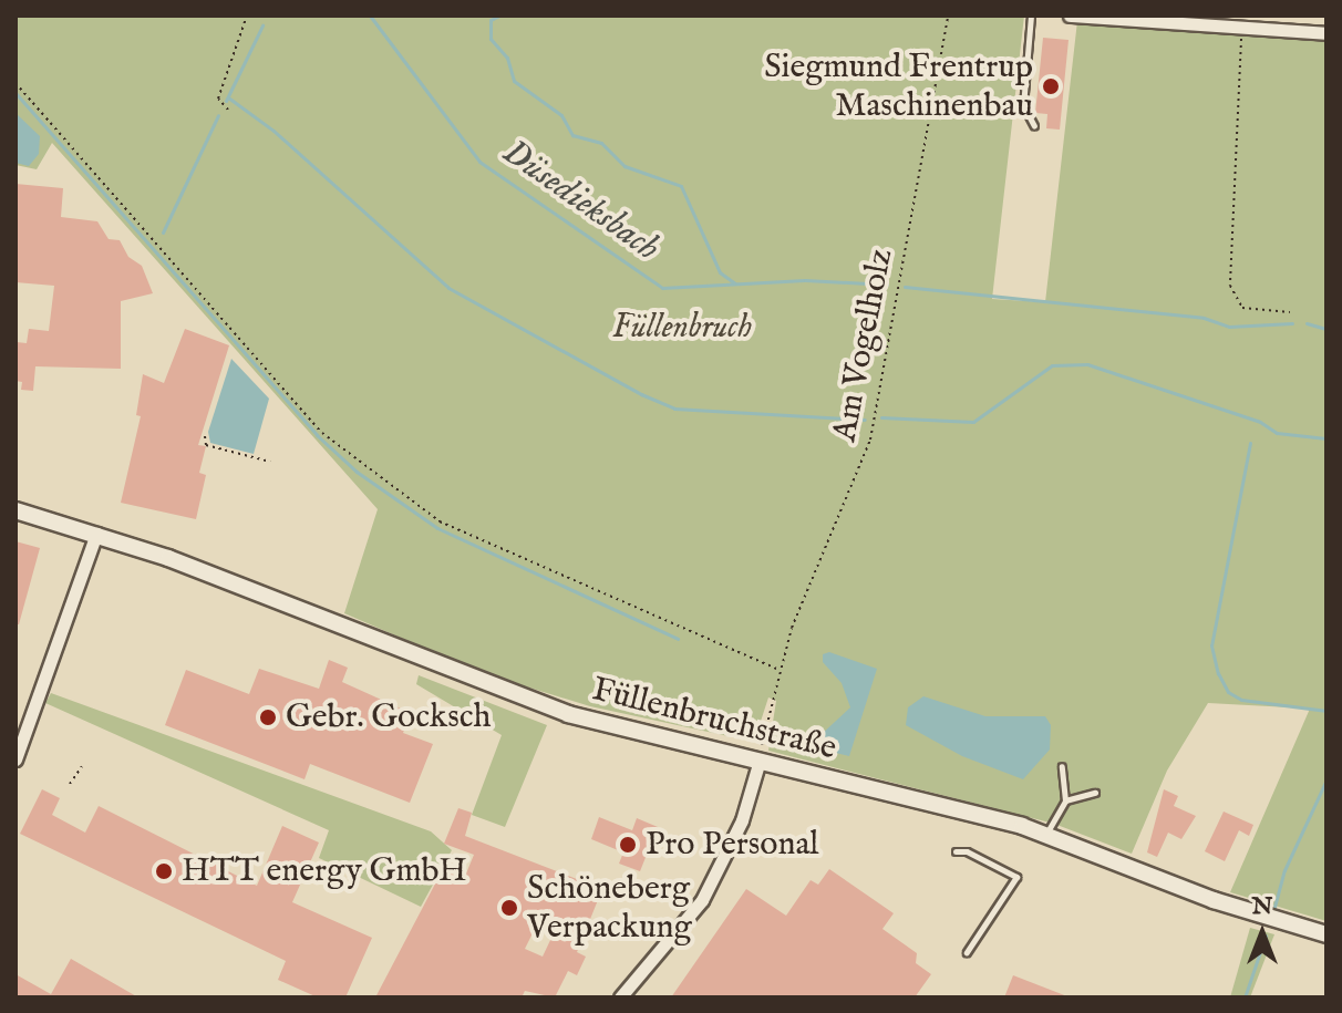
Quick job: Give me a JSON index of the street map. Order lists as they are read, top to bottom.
{
  "streets": {
    "street": ["Füllenbruchstraße"],
    "path": ["Am Vogelholz"]
  },
  "crossings": [
    ["Am Vogelholz", "Füllenbruchstraße"]
  ],
  "water": ["Düsedieksbach"],
  "parks": ["Füllenbruch"],
  "places": [
    "Siegmund Frentrup Maschinenbau",
    "Gebr. Gocksch",
    "Pro Personal",
    "HTT energy GmbH",
    "Schöneberg Verpackung"
  ],
  "north": "top"
}
